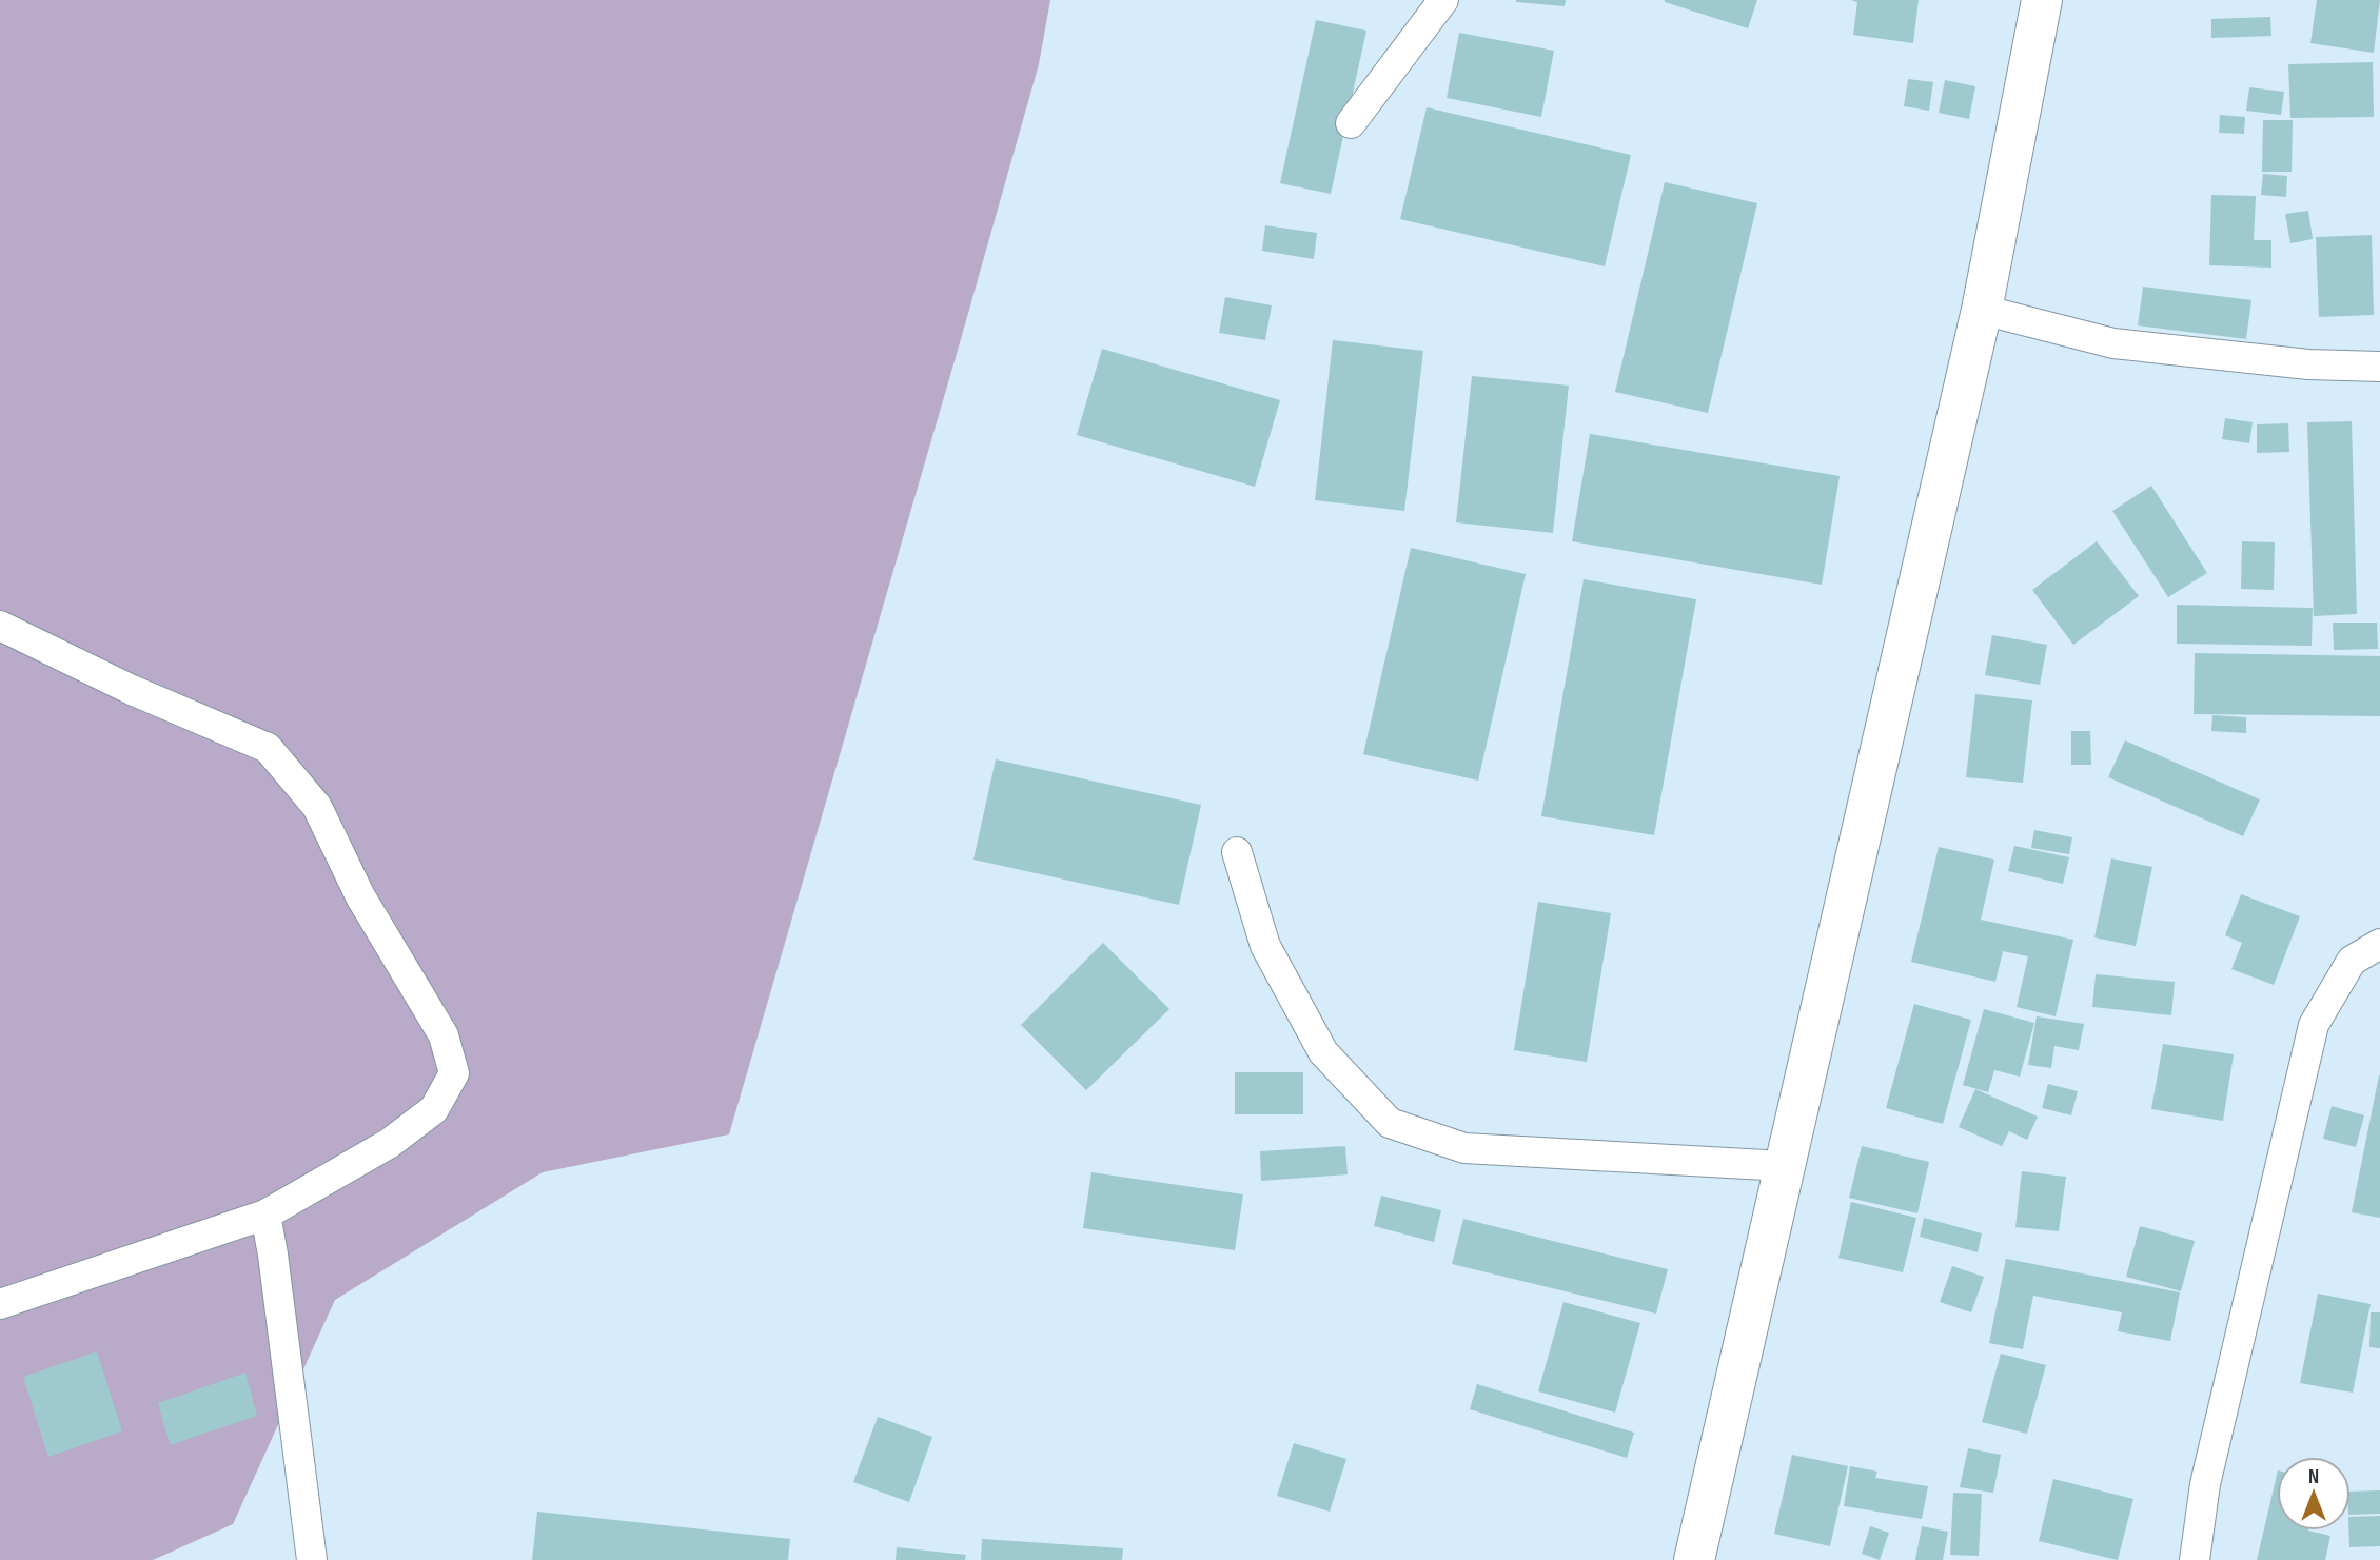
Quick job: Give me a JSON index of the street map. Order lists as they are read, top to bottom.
{
  "north": "top"
}
